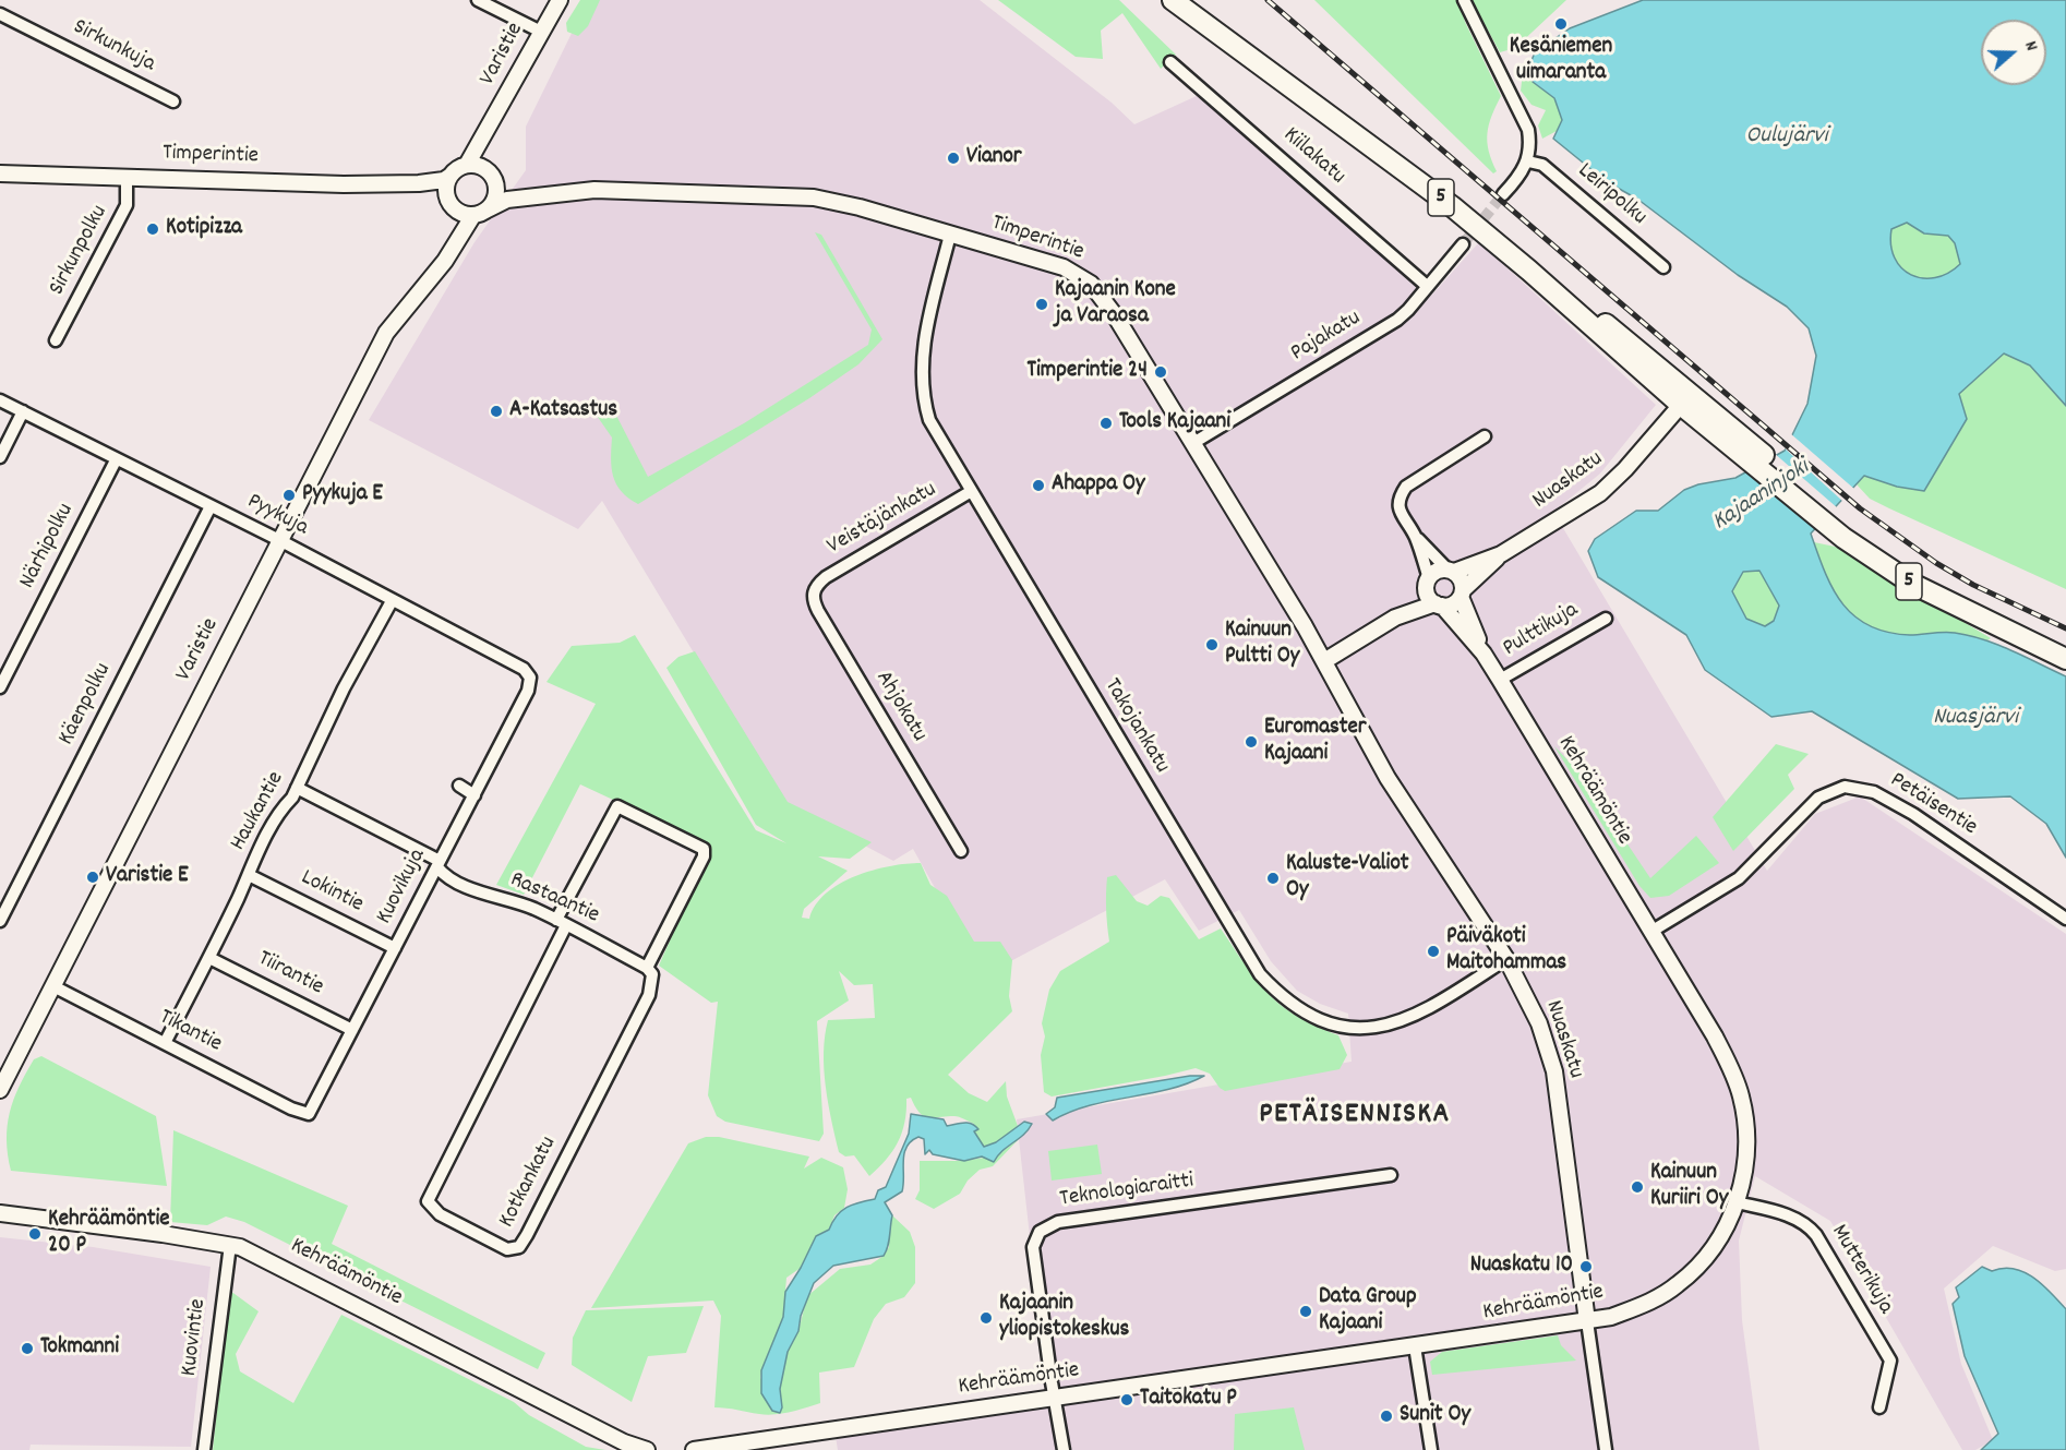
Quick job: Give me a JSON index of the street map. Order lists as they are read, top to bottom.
{
  "streets": {
    "highway": ["5"],
    "street": [
      "Sirkunkuja",
      "Varistie",
      "Timperintie",
      "Kiilakatu",
      "Leiripolku",
      "Sirkunpolku",
      "Pajakatu",
      "Nuaskatu",
      "Pyykuja",
      "Veistäjänkatu",
      "Närhipolku",
      "Pulttikuja",
      "Käenpolku",
      "Ahjokatu",
      "Takojankatu",
      "Kehräämöntie",
      "Petäisentie",
      "Haukantie",
      "Kuovikuja",
      "Lokintie",
      "Rastaantie",
      "Tiirantie",
      "Tikantie",
      "Kotkankatu",
      "Teknologiaraitti",
      "Mutterikuja",
      "Kuovintie"
    ]
  },
  "crossings": [
    ["Varistie", "Timperintie"],
    ["Varistie", "Pyykuja"],
    ["Varistie", "Tikantie"],
    ["Timperintie", "Sirkunpolku"],
    ["Timperintie", "Pajakatu"],
    ["Timperintie", "Nuaskatu"],
    ["Timperintie", "Takojankatu"],
    ["Kiilakatu", "Pajakatu"],
    ["5", "Nuaskatu"],
    ["Nuaskatu", "Takojankatu"],
    ["Nuaskatu", "Kehräämöntie"],
    ["Pyykuja", "Närhipolku"],
    ["Pyykuja", "Käenpolku"],
    ["Pyykuja", "Haukantie"],
    ["Pyykuja", "Kuovikuja"],
    ["Veistäjänkatu", "Ahjokatu"],
    ["Veistäjänkatu", "Takojankatu"],
    ["Pulttikuja", "Kehräämöntie"],
    ["Kehräämöntie", "Petäisentie"],
    ["Kehräämöntie", "Teknologiaraitti"],
    ["Kehräämöntie", "Mutterikuja"],
    ["Kehräämöntie", "Kuovintie"],
    ["Haukantie", "Lokintie"],
    ["Haukantie", "Rastaantie"],
    ["Haukantie", "Tiirantie"],
    ["Haukantie", "Tikantie"],
    ["Kuovikuja", "Lokintie"],
    ["Kuovikuja", "Rastaantie"],
    ["Kuovikuja", "Tiirantie"],
    ["Kuovikuja", "Tikantie"],
    ["Rastaantie", "Kotkankatu"]
  ],
  "districts": ["PETÄISENNISKA"],
  "water": ["Oulujärvi", "Kajaaninjoki", "Nuasjärvi"],
  "places": [
    "Kesäniemen uimaranta",
    "Vianor",
    "Kotipizza",
    "Kajaanin Kone ja Varaosa",
    "Timperintie 24",
    "A-Katsastus",
    "Tools Kajaani",
    "Ahappa Oy",
    "Pyykuja E",
    "Kainuun Pultti Oy",
    "Euromaster Kajaani",
    "Varistie E",
    "Kaluste-Valiot Oy",
    "Päiväkoti Maitohammas",
    "Kainuun Kuriiri Oy",
    "Kehräämöntie 20 P",
    "Nuaskatu 10",
    "Data Group Kajaani",
    "Kajaanin yliopistokeskus",
    "Tokmanni",
    "Taitokatu P",
    "Sunit Oy"
  ],
  "north": "right"
}
